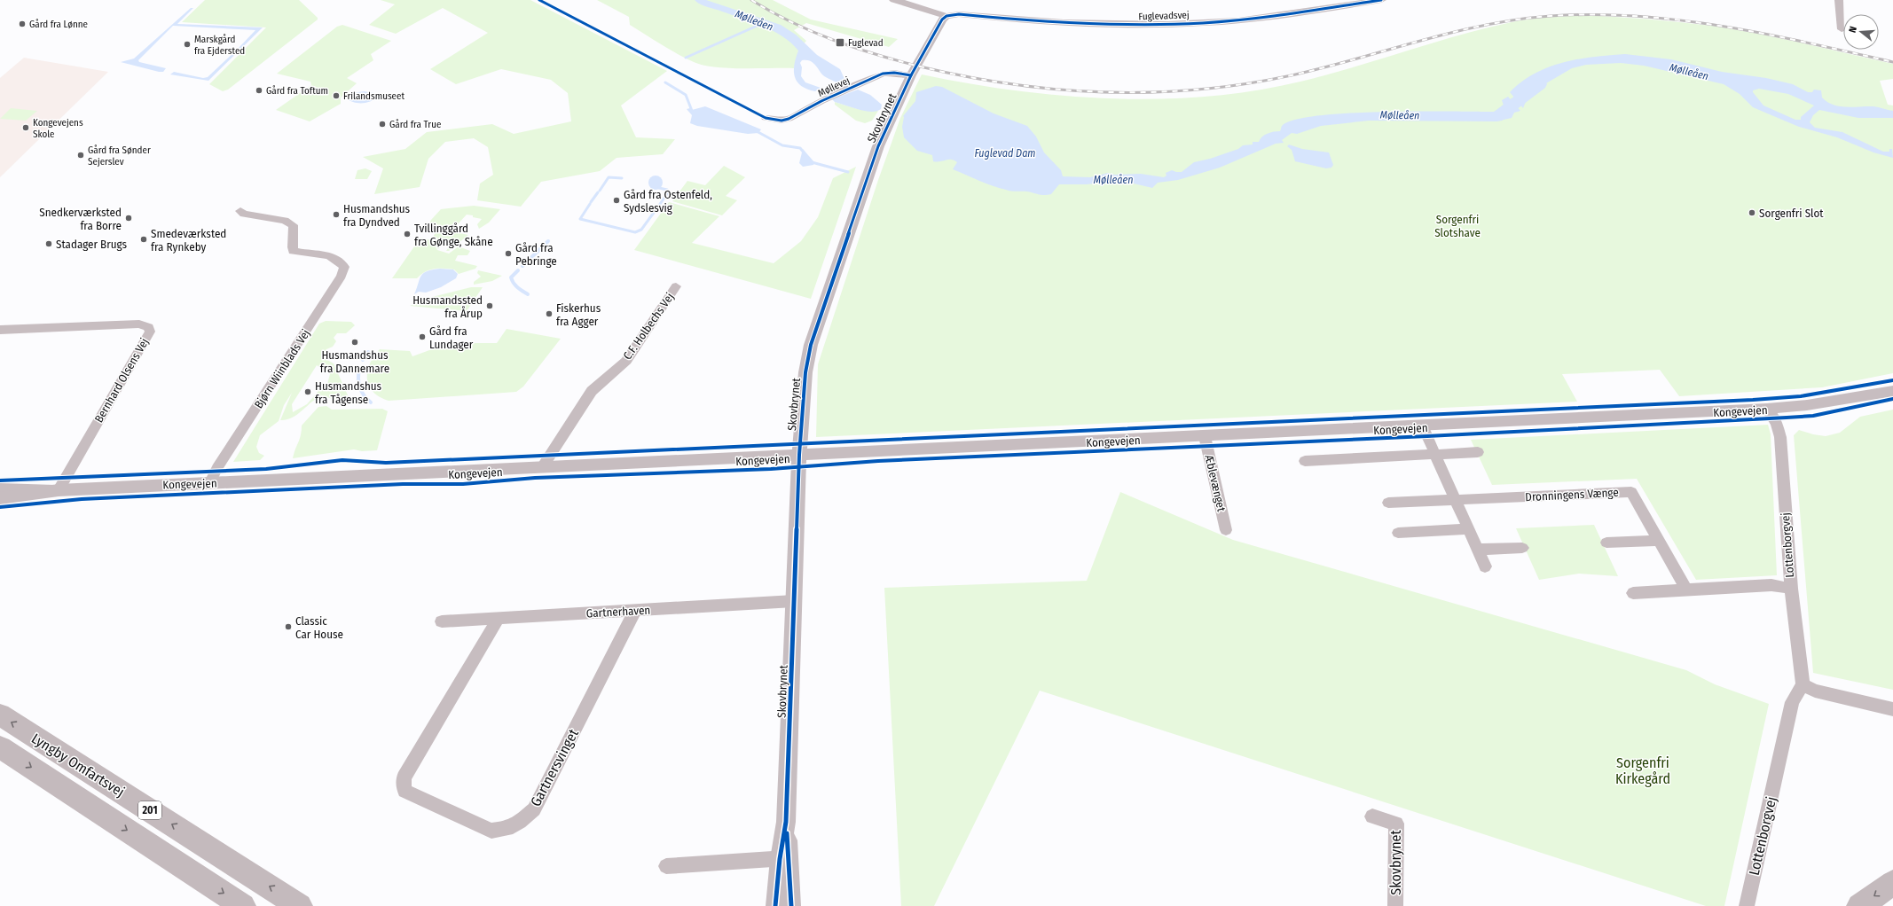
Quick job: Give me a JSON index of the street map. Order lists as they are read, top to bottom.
{
  "streets": {
    "highway": ["Lyngby Omfartsvej", "201"],
    "street": [
      "Fuglevadsvej",
      "Møllevej",
      "Skovbrynet",
      "C.F. Holbechs Vej",
      "Bjørn Wiinblads Vej",
      "Bernhard Olsens Vej",
      "Kongevejen",
      "Æblevænget",
      "Dronningens Vænge",
      "Lottenborgvej",
      "Gartnerhaven",
      "Gartnersvinget"
    ]
  },
  "crossings": [
    ["Fuglevadsvej", "Skovbrynet"],
    ["Møllevej", "Skovbrynet"],
    ["Skovbrynet", "Kongevejen"],
    ["Skovbrynet", "Gartnerhaven"],
    ["C.F. Holbechs Vej", "Kongevejen"],
    ["Bjørn Wiinblads Vej", "Kongevejen"],
    ["Bernhard Olsens Vej", "Kongevejen"],
    ["Kongevejen", "Æblevænget"],
    ["Kongevejen", "Lottenborgvej"],
    ["Gartnerhaven", "Gartnersvinget"]
  ],
  "water": ["Mølleåen", "Fuglevad Dam"],
  "parks": ["Sorgenfri Slotshave", "Sorgenfri Kirkegård"],
  "places": {
    "other": [
      "Gård fra Lønne",
      "Marskgård fra Ejdersted",
      "Gård fra Toftum",
      "Frilandsmuseet",
      "Gård fra True",
      "Kongevejens Skole",
      "Gård fra Sønder Sejerslev",
      "Gård fra Ostenfeld, Sydslesvig",
      "Sorgenfri Slot",
      "Husmandshus fra Dyndved",
      "Snedkerværksted fra Borre",
      "Tvillinggård fra Gønge, Skåne",
      "Smedeværksted fra Rynkeby",
      "Stadager Brugs",
      "Gård fra Pebringe",
      "Husmandssted fra Årup",
      "Fiskerhus fra Agger",
      "Gård fra Lundager",
      "Husmandshus fra Dannemare",
      "Husmandshus fra Tågense",
      "Classic Car House"
    ],
    "transit": ["Fuglevad"]
  },
  "north": "left"
}
